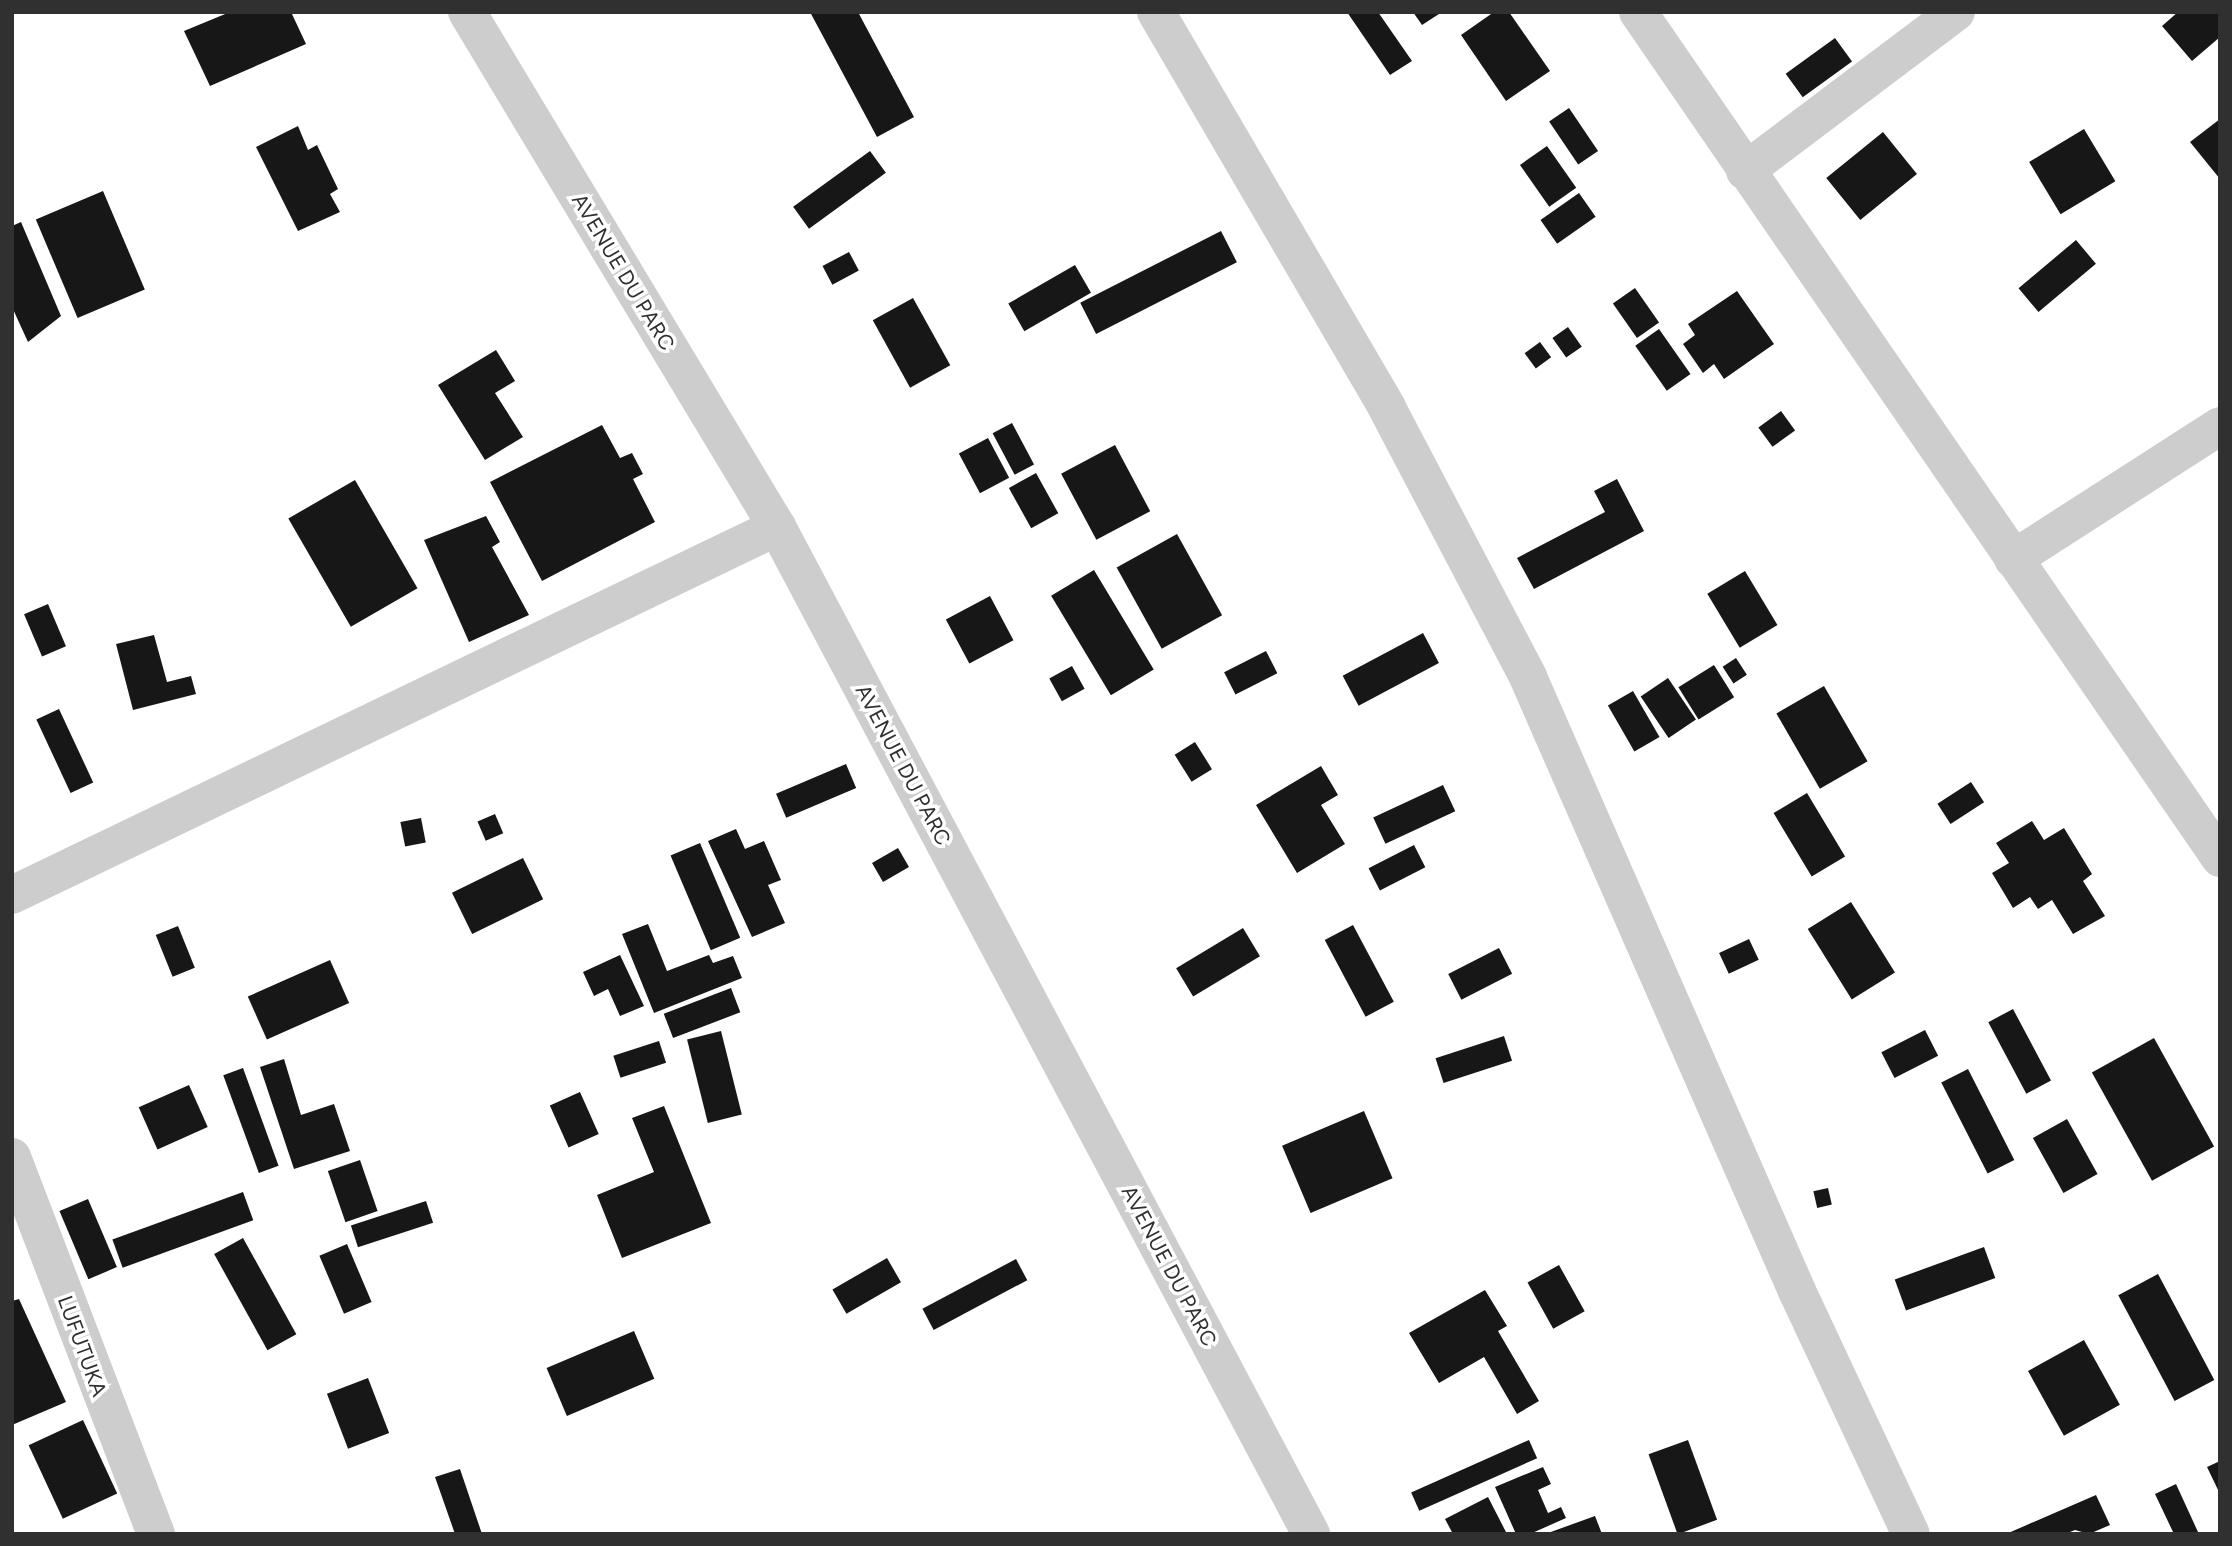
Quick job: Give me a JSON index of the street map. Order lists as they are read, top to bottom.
{
  "streets": {
    "street": ["AVENUE DU PARC", "LUFUTUKA"]
  }
}
